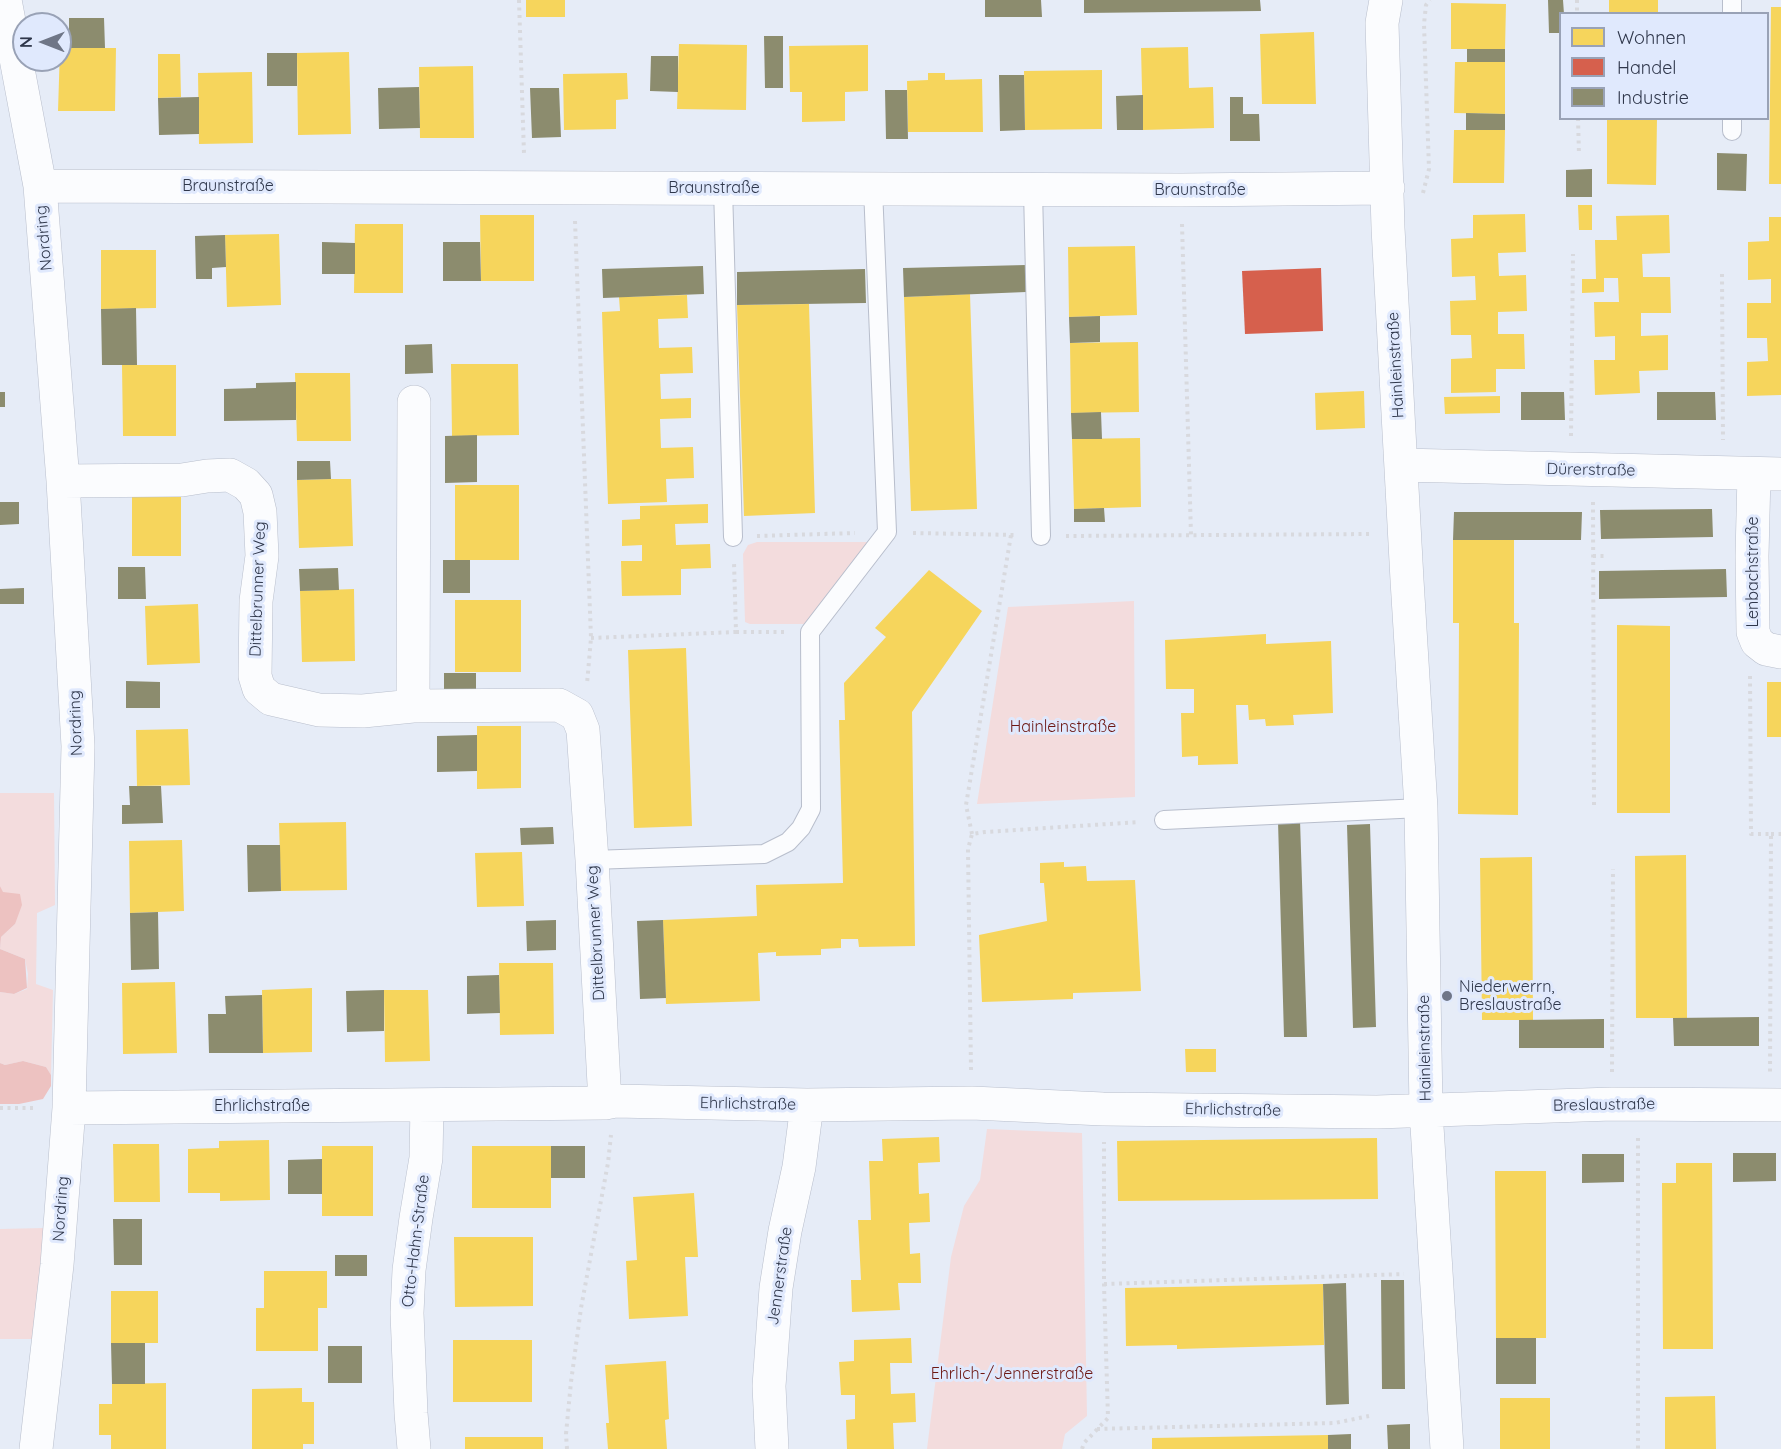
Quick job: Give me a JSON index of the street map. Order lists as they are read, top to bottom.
{
  "streets": {
    "street": [
      "Braunstraße",
      "Nordring",
      "Hainleinstraße",
      "Dürerstraße",
      "Lenbachstraße",
      "Dittelbrunner Weg",
      "Ehrlichstraße",
      "Breslaustraße",
      "Otto-Hahn-Straße",
      "Jennerstraße"
    ]
  },
  "crossings": [
    ["Braunstraße", "Nordring"],
    ["Braunstraße", "Hainleinstraße"],
    ["Nordring", "Dittelbrunner Weg"],
    ["Nordring", "Ehrlichstraße"],
    ["Hainleinstraße", "Dürerstraße"],
    ["Hainleinstraße", "Ehrlichstraße"],
    ["Hainleinstraße", "Breslaustraße"],
    ["Dürerstraße", "Lenbachstraße"],
    ["Dittelbrunner Weg", "Ehrlichstraße"],
    ["Ehrlichstraße", "Breslaustraße"],
    ["Ehrlichstraße", "Otto-Hahn-Straße"],
    ["Ehrlichstraße", "Jennerstraße"]
  ],
  "parks": ["Hainleinstraße", "Ehrlich-/Jennerstraße"],
  "places": ["Niederwerrn, Breslaustraße"],
  "legend": ["Wohnen", "Handel", "Industrie"],
  "north": "left"
}
